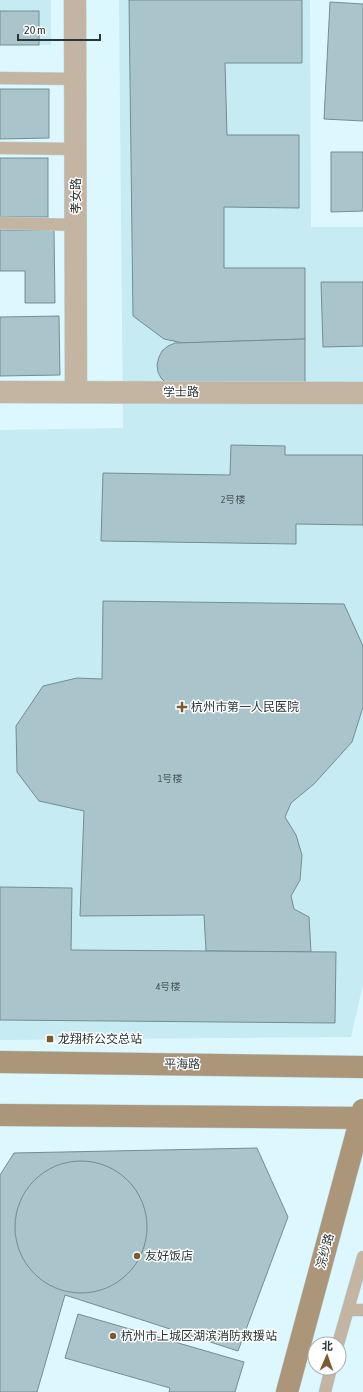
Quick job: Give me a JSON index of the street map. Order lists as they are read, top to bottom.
{
  "streets": {
    "main road": ["平海路", "浣纱路"],
    "street": ["孝女路", "学士路"]
  },
  "crossings": [
    ["孝女路", "学士路"]
  ],
  "places": {
    "health": ["杭州市第一人民医院"],
    "transit": ["龙翔桥公交总站"],
    "other": ["友好饭店", "杭州市上城区湖滨消防救援站"]
  },
  "house_numbers": ["2号楼", "1号楼", "4号楼"],
  "scale_bar": "20 m",
  "north": "top"
}
